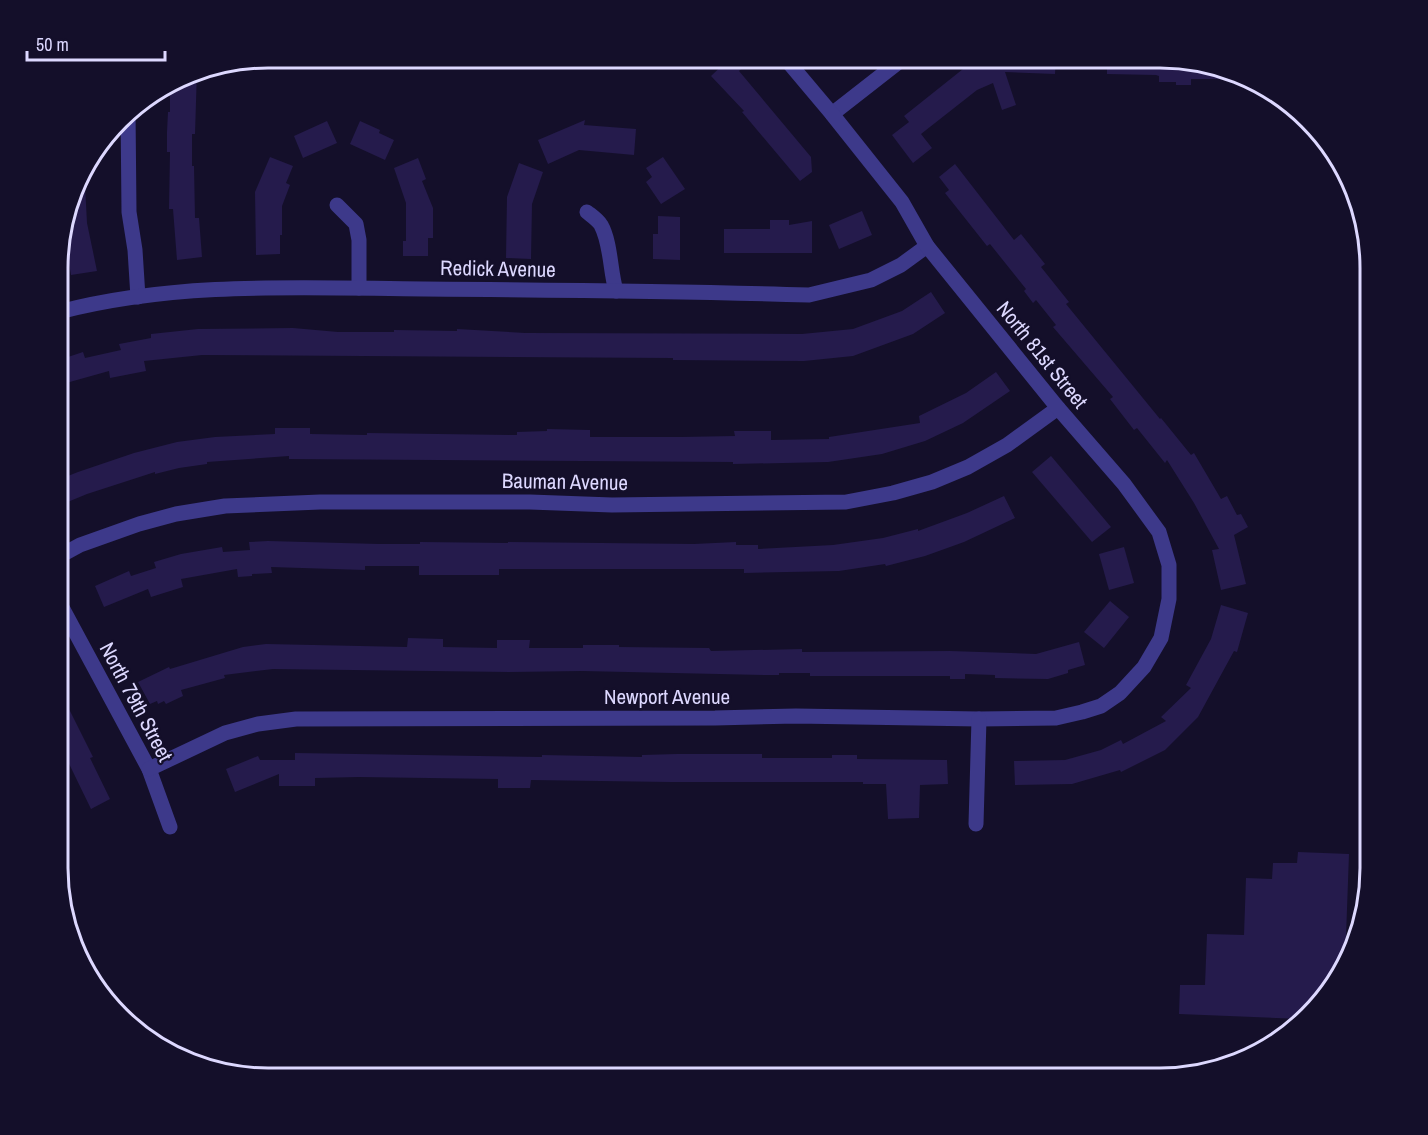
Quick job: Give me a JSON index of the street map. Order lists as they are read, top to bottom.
{
  "streets": {
    "street": [
      "Redick Avenue",
      "North 81st Street",
      "Bauman Avenue",
      "Newport Avenue",
      "North 79th Street"
    ]
  },
  "crossings": [
    ["Redick Avenue", "North 81st Street"],
    ["North 81st Street", "Bauman Avenue"],
    ["North 81st Street", "Newport Avenue"],
    ["Newport Avenue", "North 79th Street"]
  ],
  "scale_bar": "50 m"
}
